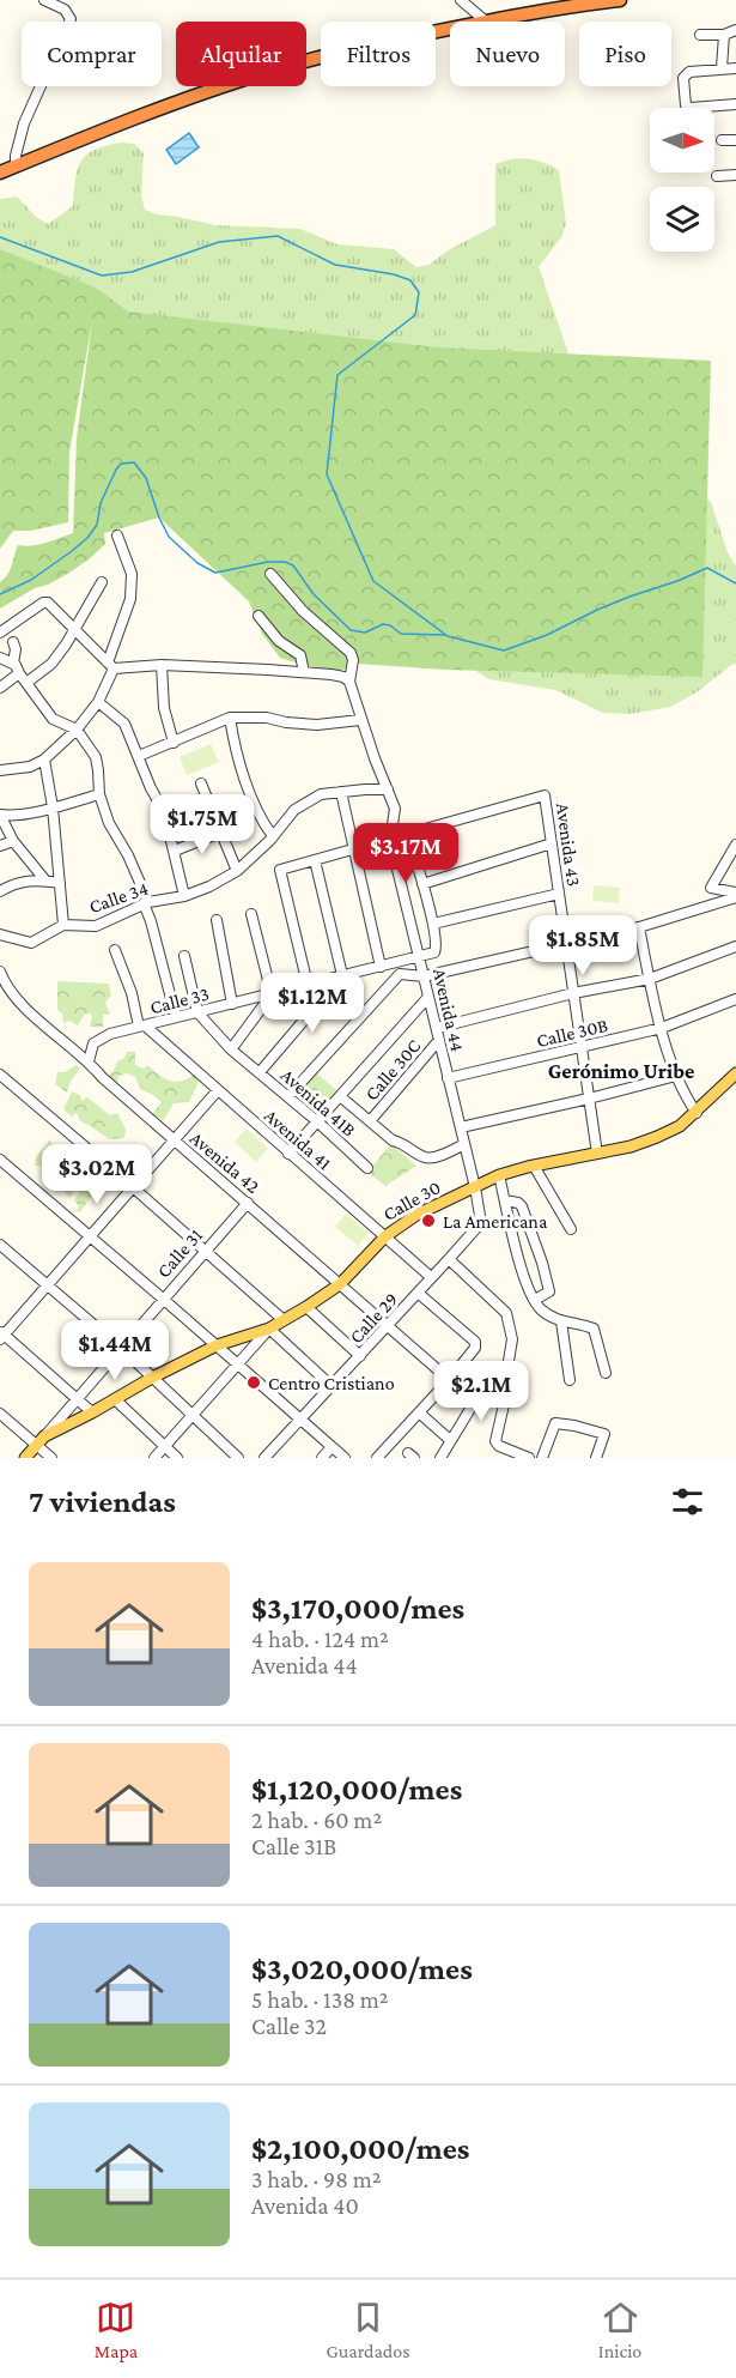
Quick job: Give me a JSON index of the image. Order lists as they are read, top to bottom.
{
  "streets": {
    "main road": ["Calle 30", "Calle 31"],
    "street": [
      "Avenida 43",
      "Calle 34",
      "Calle 33",
      "Avenida 44",
      "Calle 30B",
      "Calle 30C",
      "Avenida 41B",
      "Avenida 41",
      "Avenida 42",
      "Calle 29"
    ]
  },
  "crossings": [
    ["Avenida 43", "Calle 30B"],
    ["Avenida 43", "Calle 30C"],
    ["Avenida 43", "Calle 30"],
    ["Calle 34", "Avenida 44"],
    ["Calle 33", "Avenida 44"],
    ["Calle 33", "Avenida 41B"],
    ["Calle 33", "Avenida 41"],
    ["Calle 33", "Avenida 42"],
    ["Avenida 44", "Calle 30B"],
    ["Avenida 44", "Calle 30C"],
    ["Avenida 44", "Calle 30"],
    ["Avenida 44", "Calle 29"],
    ["Avenida 41", "Calle 30"],
    ["Avenida 41", "Calle 29"],
    ["Avenida 42", "Calle 30"],
    ["Avenida 42", "Calle 31"],
    ["Avenida 42", "Calle 29"],
    ["Calle 30", "Calle 31"],
    ["Calle 30", "Calle 29"]
  ],
  "districts": ["Gerónimo Uribe"],
  "places": ["La Americana", "Centro Cristiano"],
  "north": "right",
  "page": {
    "chip": [
      "Comprar",
      "Alquilar",
      "Filtros",
      "Nuevo",
      "Piso"
    ],
    "price": [
      "$1.75M",
      "$3.17M",
      "$1.85M",
      "$1.12M",
      "$3.02M",
      "$1.44M",
      "$2.1M"
    ],
    "heading": "7 viviendas",
    "list": [
      {
        "name": "$3,170,000/mes",
        "note": "4 hab. · 124 m² · Avenida 44"
      },
      {
        "name": "$1,120,000/mes",
        "note": "2 hab. · 60 m² · Calle 31B"
      },
      {
        "name": "$3,020,000/mes",
        "note": "5 hab. · 138 m² · Calle 32"
      },
      {
        "name": "$2,100,000/mes",
        "note": "3 hab. · 98 m² · Avenida 40"
      }
    ],
    "tabs": ["Mapa", "Guardados", "Inicio"]
  }
}
